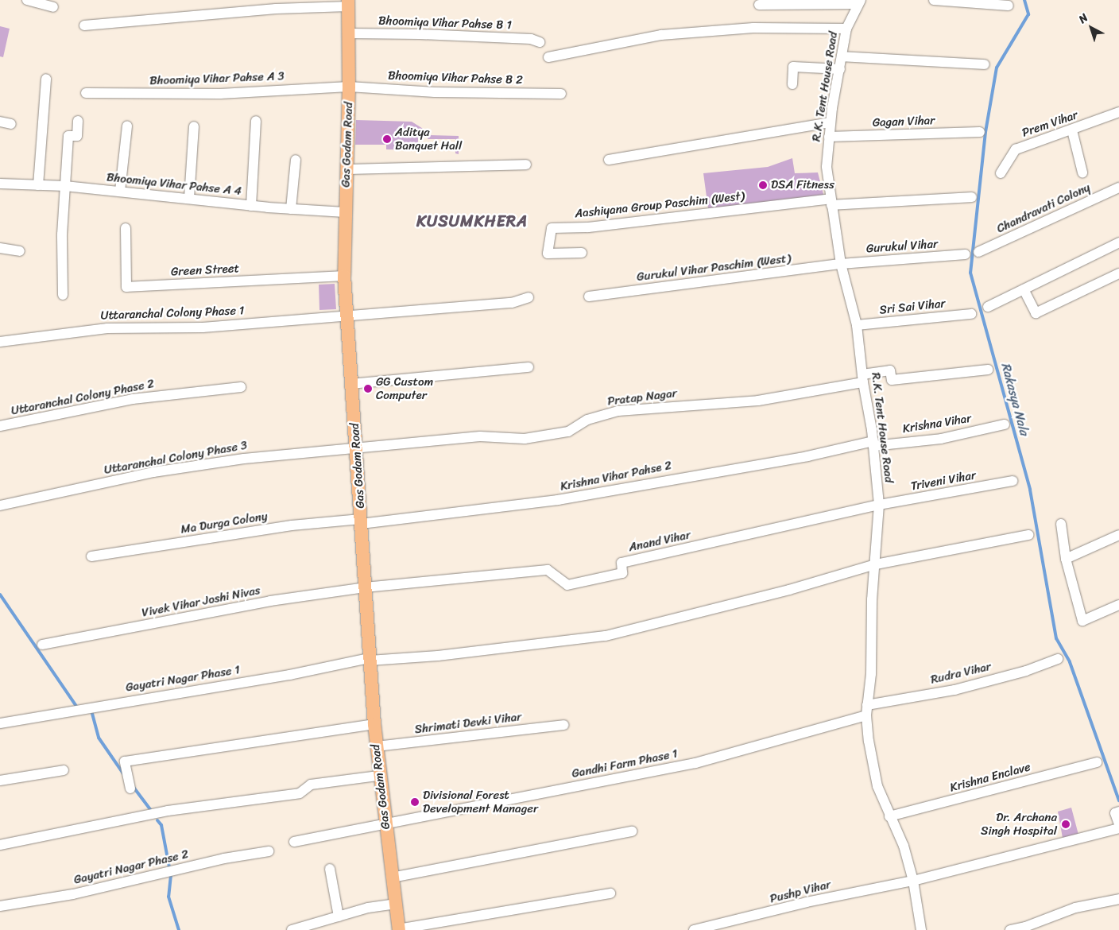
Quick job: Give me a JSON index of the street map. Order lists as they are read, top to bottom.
{
  "streets": {
    "main road": ["Gas Godam Road"],
    "street": [
      "Bhoomiya Vihar Pahse B 1",
      "Bhoomiya Vihar Pahse B 2",
      "Bhoomiya Vihar Pahse A 3",
      "R.K. Tent House Road",
      "Gagan Vihar",
      "Prem Vihar",
      "Bhoomiya Vihar Pahse A 4",
      "Aashiyana Group Paschim (West)",
      "Chandravati Colony",
      "Gurukul Vihar",
      "Gurukul Vihar Paschim (West)",
      "Green Street",
      "Sri Sai Vihar",
      "Uttaranchal Colony Phase 1",
      "Uttaranchal Colony Phase 2",
      "Pratap Nagar",
      "Krishna Vihar",
      "Uttaranchal Colony Phase 3",
      "Krishna Vihar Pahse 2",
      "Triveni Vihar",
      "Ma Durga Colony",
      "Anand Vihar",
      "Vivek Vihar Joshi Nivas",
      "Rudra Vihar",
      "Gayatri Nagar Phase 1",
      "Shrimati Devki Vihar",
      "Gandhi Farm Phase 1",
      "Krishna Enclave",
      "Gayatri Nagar Phase 2",
      "Pushp Vihar"
    ]
  },
  "crossings": [
    ["Bhoomiya Vihar Pahse B 1", "Gas Godam Road"],
    ["Bhoomiya Vihar Pahse B 2", "Bhoomiya Vihar Pahse A 3"],
    ["Bhoomiya Vihar Pahse B 2", "Gas Godam Road"],
    ["Bhoomiya Vihar Pahse A 3", "Gas Godam Road"],
    ["R.K. Tent House Road", "Gagan Vihar"],
    ["R.K. Tent House Road", "Aashiyana Group Paschim (West)"],
    ["R.K. Tent House Road", "Gurukul Vihar"],
    ["R.K. Tent House Road", "Gurukul Vihar Paschim (West)"],
    ["R.K. Tent House Road", "Sri Sai Vihar"],
    ["R.K. Tent House Road", "Pratap Nagar"],
    ["R.K. Tent House Road", "Krishna Vihar"],
    ["R.K. Tent House Road", "Krishna Vihar Pahse 2"],
    ["R.K. Tent House Road", "Triveni Vihar"],
    ["R.K. Tent House Road", "Anand Vihar"],
    ["R.K. Tent House Road", "Rudra Vihar"],
    ["R.K. Tent House Road", "Gayatri Nagar Phase 1"],
    ["R.K. Tent House Road", "Gandhi Farm Phase 1"],
    ["R.K. Tent House Road", "Krishna Enclave"],
    ["R.K. Tent House Road", "Pushp Vihar"],
    ["Gas Godam Road", "Bhoomiya Vihar Pahse A 4"],
    ["Gas Godam Road", "Green Street"],
    ["Gas Godam Road", "Uttaranchal Colony Phase 1"],
    ["Gas Godam Road", "Pratap Nagar"],
    ["Gas Godam Road", "Uttaranchal Colony Phase 3"],
    ["Gas Godam Road", "Krishna Vihar Pahse 2"],
    ["Gas Godam Road", "Ma Durga Colony"],
    ["Gas Godam Road", "Anand Vihar"],
    ["Gas Godam Road", "Vivek Vihar Joshi Nivas"],
    ["Gas Godam Road", "Gayatri Nagar Phase 1"],
    ["Gas Godam Road", "Shrimati Devki Vihar"],
    ["Gas Godam Road", "Gandhi Farm Phase 1"],
    ["Gurukul Vihar", "Gurukul Vihar Paschim (West)"],
    ["Pratap Nagar", "Uttaranchal Colony Phase 3"],
    ["Krishna Vihar", "Krishna Vihar Pahse 2"],
    ["Krishna Vihar Pahse 2", "Ma Durga Colony"],
    ["Triveni Vihar", "Anand Vihar"],
    ["Anand Vihar", "Vivek Vihar Joshi Nivas"],
    ["Rudra Vihar", "Gandhi Farm Phase 1"]
  ],
  "districts": ["KUSUMKHERA"],
  "water": ["Rakasya Nala"],
  "places": [
    "Aditya Banquet Hall",
    "DSA Fitness",
    "GG Custom Computer",
    "Divisional Forest Development Manager",
    "Dr. Archana Singh Hospital"
  ],
  "north": "top left"
}
